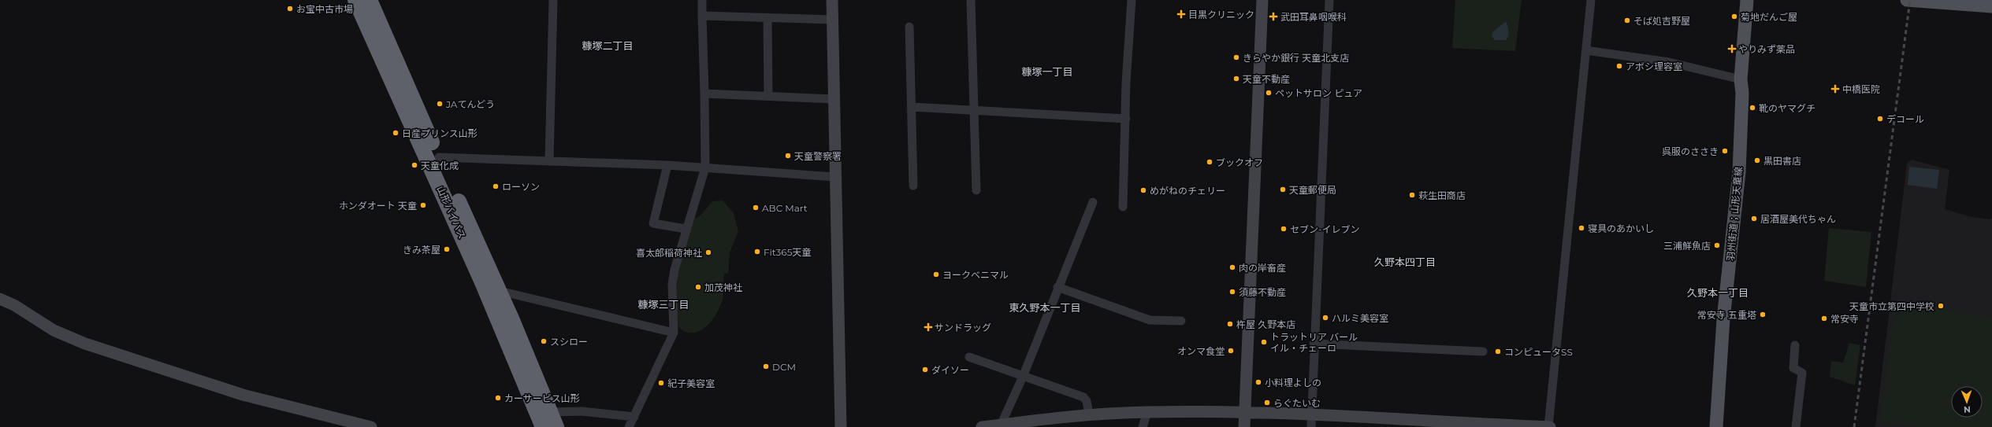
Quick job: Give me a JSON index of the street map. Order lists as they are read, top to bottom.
{
  "streets": {
    "highway": ["山形バイパス"],
    "main road": ["羽州街道；山形天童線"]
  },
  "districts": [
    "糠塚二丁目",
    "糠塚一丁目",
    "久野本四丁目",
    "久野本一丁目",
    "糠塚三丁目",
    "東久野本一丁目"
  ],
  "places": {
    "other": [
      "お宝中古市場",
      "菊地だんご屋",
      "そば処吉野屋",
      "きらやか銀行 天童北支店",
      "アボシ理容室",
      "天童不動産",
      "ペットサロン ピュア",
      "JAてんどう",
      "靴のヤマグチ",
      "デコール",
      "日産プリンス山形",
      "呉服のささき",
      "天童警察署",
      "黒田書店",
      "ブックオフ",
      "天童化成",
      "ローソン",
      "天童郵便局",
      "めがねのチェリー",
      "萩生田商店",
      "ホンダオート 天童",
      "ABC Mart",
      "居酒屋美代ちゃん",
      "寝具のあかいし",
      "セブン-イレブン",
      "三浦鮮魚店",
      "きみ茶屋",
      "Fit365天童",
      "喜太郎稲荷神社",
      "肉の岸畜産",
      "ヨークベニマル",
      "加茂神社",
      "須藤不動産",
      "天童市立第四中学校",
      "常安寺 五重塔",
      "ハルミ美容室",
      "常安寺",
      "杵屋 久野本店",
      "スシロー",
      "トラットリア バール イル・チェーロ",
      "オンマ食堂",
      "コンピュータSS",
      "DCM",
      "ダイソー",
      "小料理よしの",
      "紀子美容室",
      "カーサービス山形",
      "らぐたいむ"
    ],
    "health": [
      "目黒クリニック",
      "武田耳鼻咽喉科",
      "やりみず薬品",
      "中橋医院",
      "サンドラッグ"
    ]
  },
  "north": "bottom"
}
